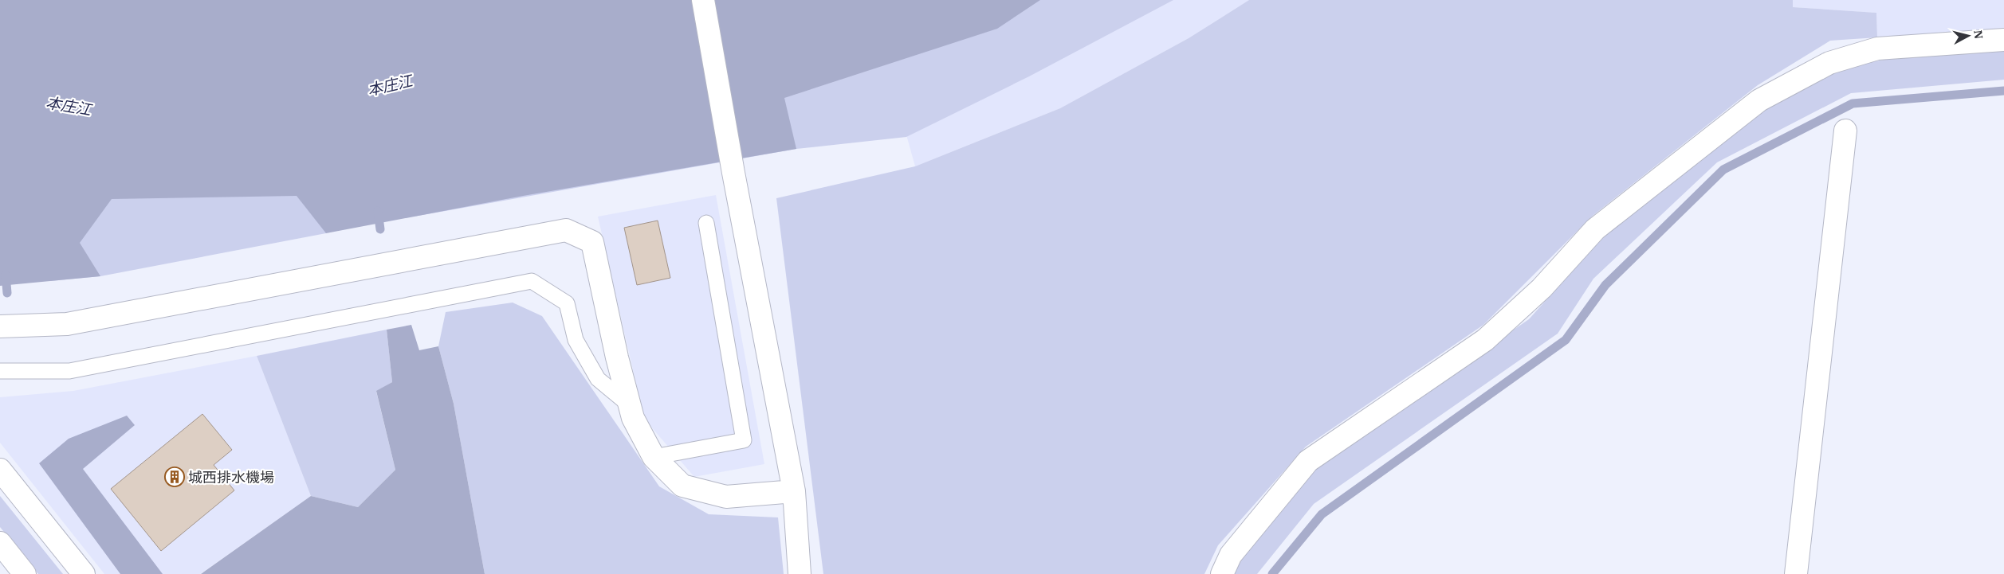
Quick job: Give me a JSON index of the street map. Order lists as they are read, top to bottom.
{
  "water": ["本庄江"],
  "places": {
    "building": ["城西排水機場"]
  },
  "north": "right"
}
